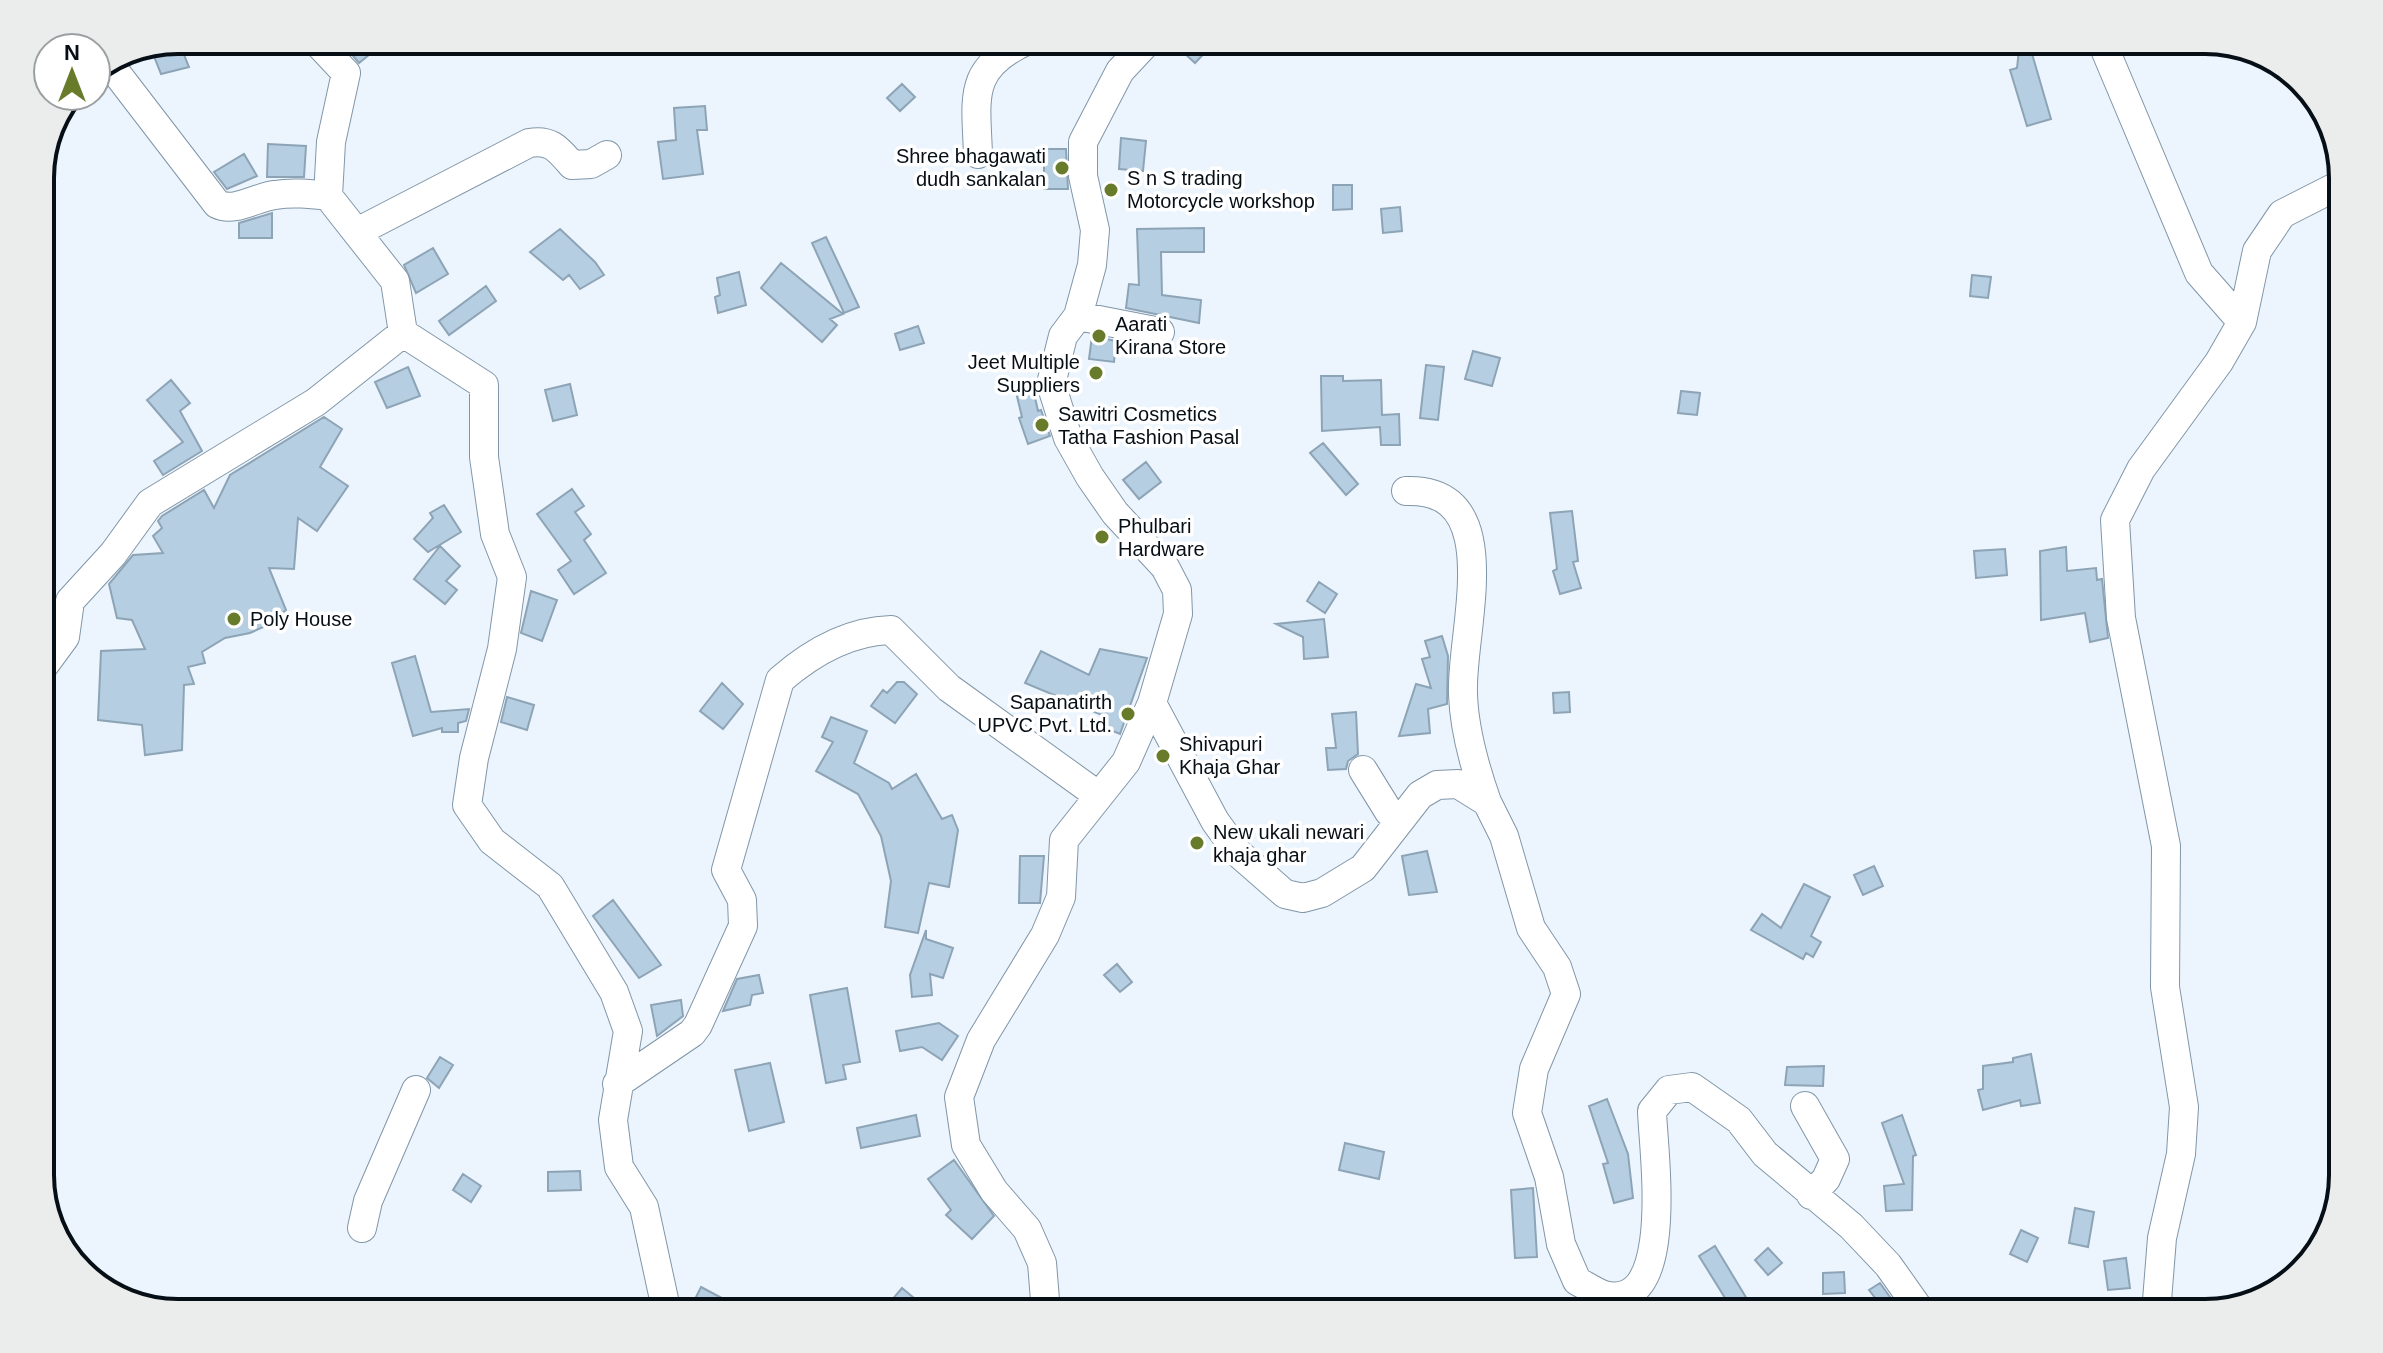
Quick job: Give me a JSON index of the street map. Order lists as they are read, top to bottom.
{
  "places": [
    "Shree bhagawati dudh sankalan",
    "S n S trading Motorcycle workshop",
    "Aarati Kirana Store",
    "Jeet Multiple Suppliers",
    "Sawitri Cosmetics Tatha Fashion Pasal",
    "Phulbari Hardware",
    "Poly House",
    "Sapanatirth UPVC Pvt. Ltd.",
    "Shivapuri Khaja Ghar",
    "New ukali newari khaja ghar"
  ],
  "north": "top"
}
